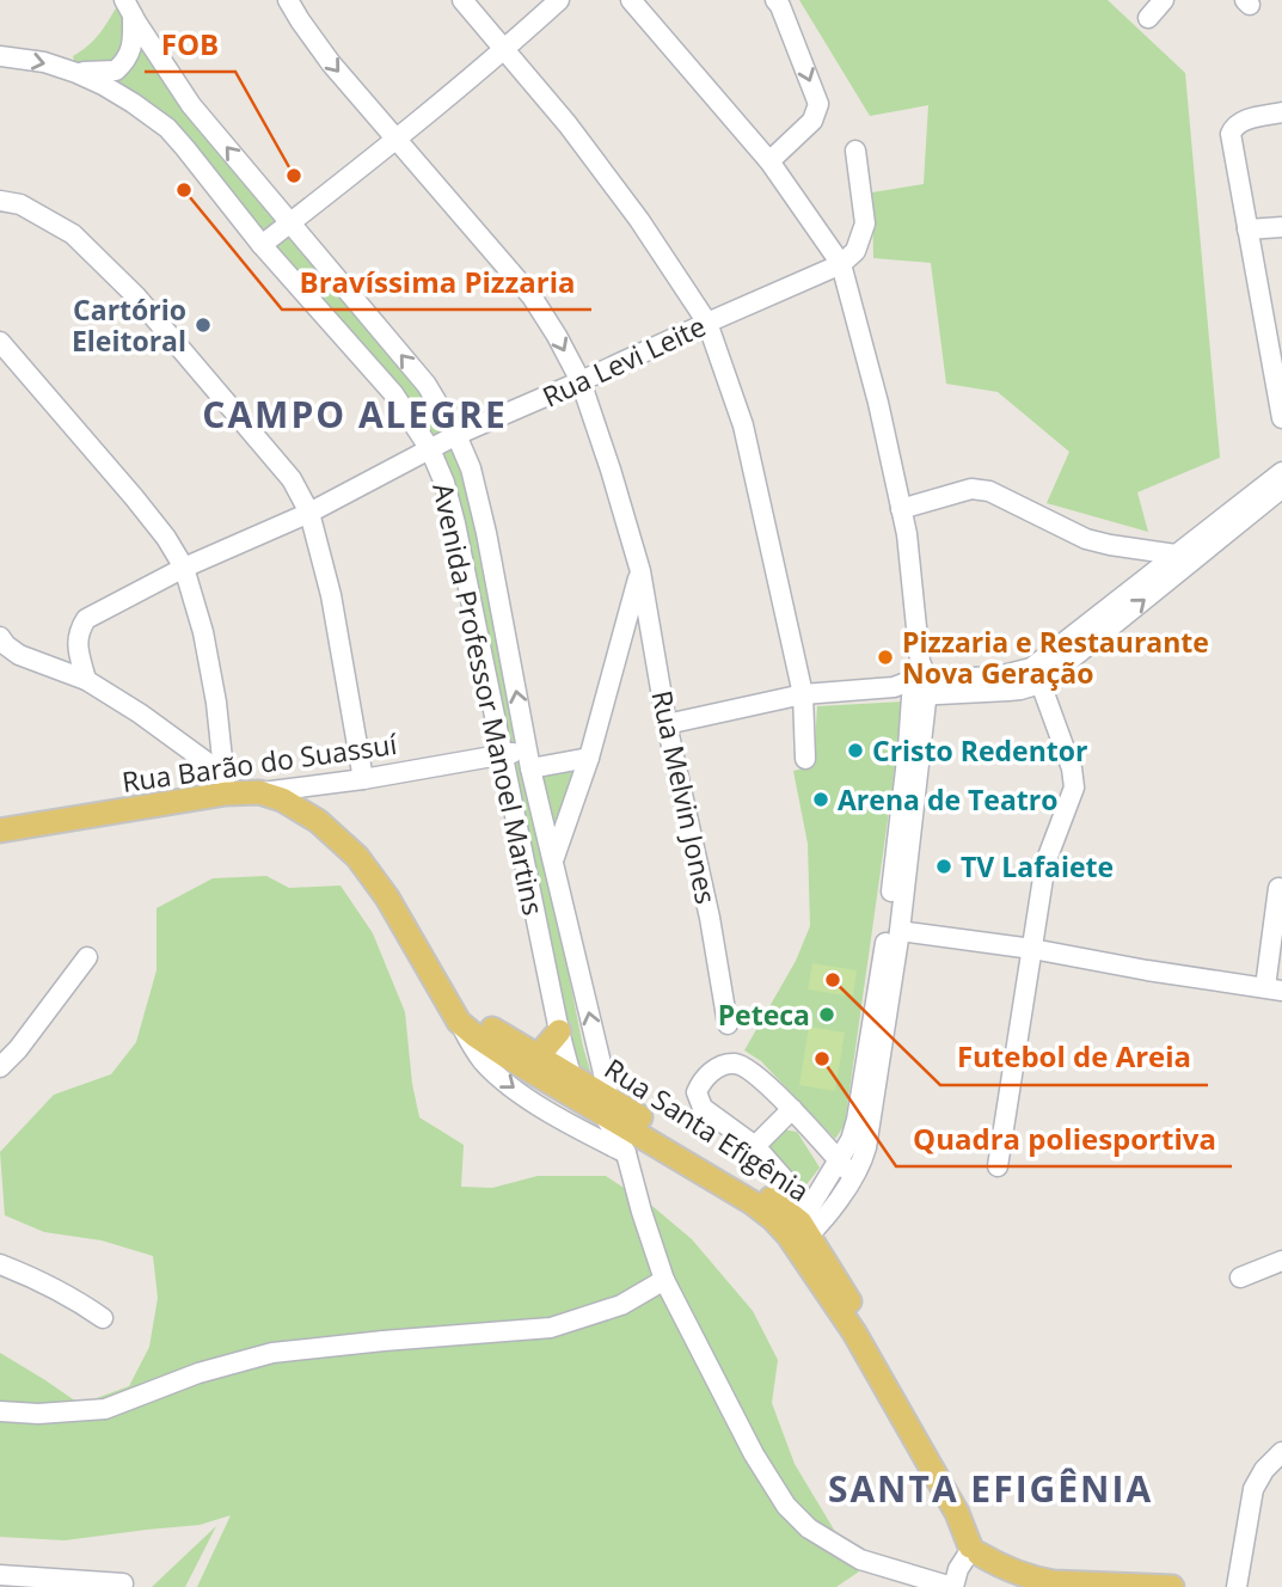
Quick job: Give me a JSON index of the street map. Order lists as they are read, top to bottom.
{
  "streets": {
    "main road": ["Rua Barão do Suassuí", "Rua Santa Efigênia"],
    "street": ["Rua Levi Leite", "Avenida Professor Manoel Martins", "Rua Melvin Jones"]
  },
  "crossings": [
    ["Rua Levi Leite", "Avenida Professor Manoel Martins"],
    ["Rua Levi Leite", "Rua Melvin Jones"],
    ["Avenida Professor Manoel Martins", "Rua Barão do Suassuí"],
    ["Avenida Professor Manoel Martins", "Rua Melvin Jones"],
    ["Avenida Professor Manoel Martins", "Rua Santa Efigênia"],
    ["Rua Barão do Suassuí", "Rua Santa Efigênia"]
  ],
  "districts": ["CAMPO ALEGRE", "SANTA EFIGÊNIA"],
  "places": [
    "FOB",
    "Bravíssima Pizzaria",
    "Cartório Eleitoral",
    "Pizzaria e Restaurante Nova Geração",
    "Cristo Redentor",
    "Arena de Teatro",
    "TV Lafaiete",
    "Futebol de Areia",
    "Peteca",
    "Quadra poliesportiva"
  ]
}
